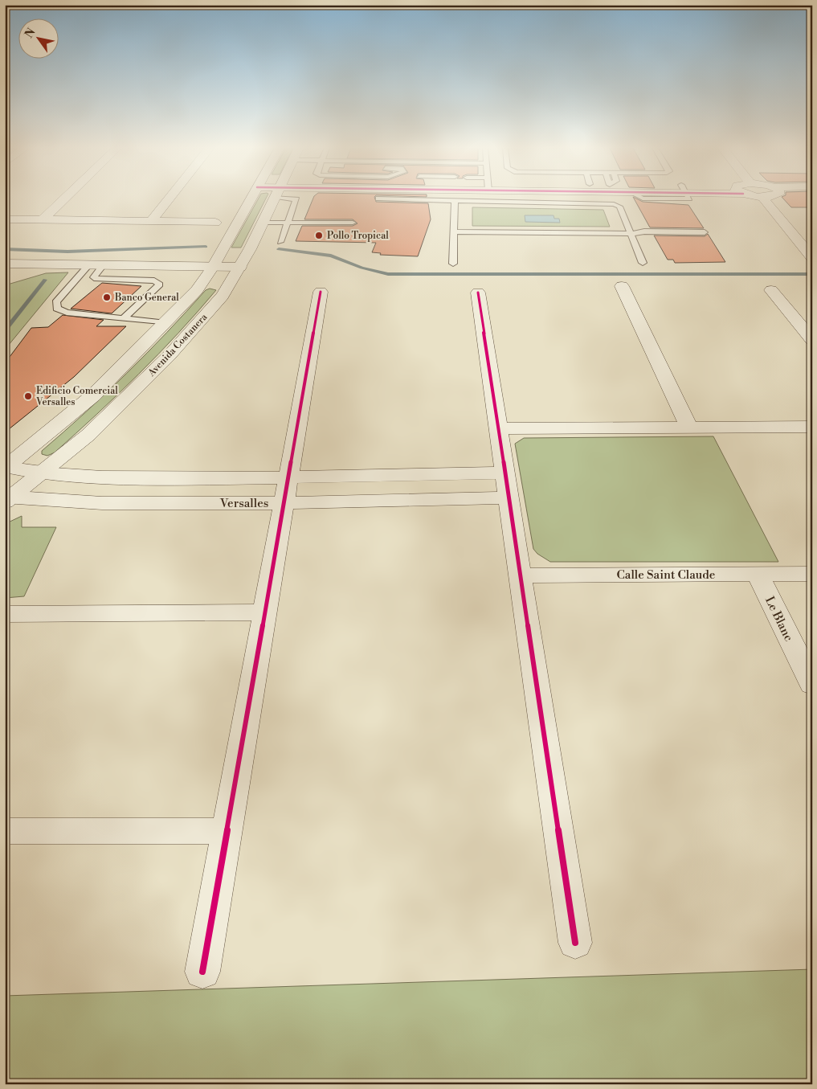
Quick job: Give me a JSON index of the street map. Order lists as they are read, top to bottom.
{
  "streets": {
    "street": [
      "Avenida Costanera",
      "Versalles",
      "Calle Saint Claude",
      "Le Blanc"
    ]
  },
  "crossings": [
    ["Avenida Costanera", "Versalles"],
    ["Calle Saint Claude", "Le Blanc"]
  ],
  "places": ["Pollo Tropical", "Banco General", "Edificio Comercial Versalles"],
  "north": "top left"
}
